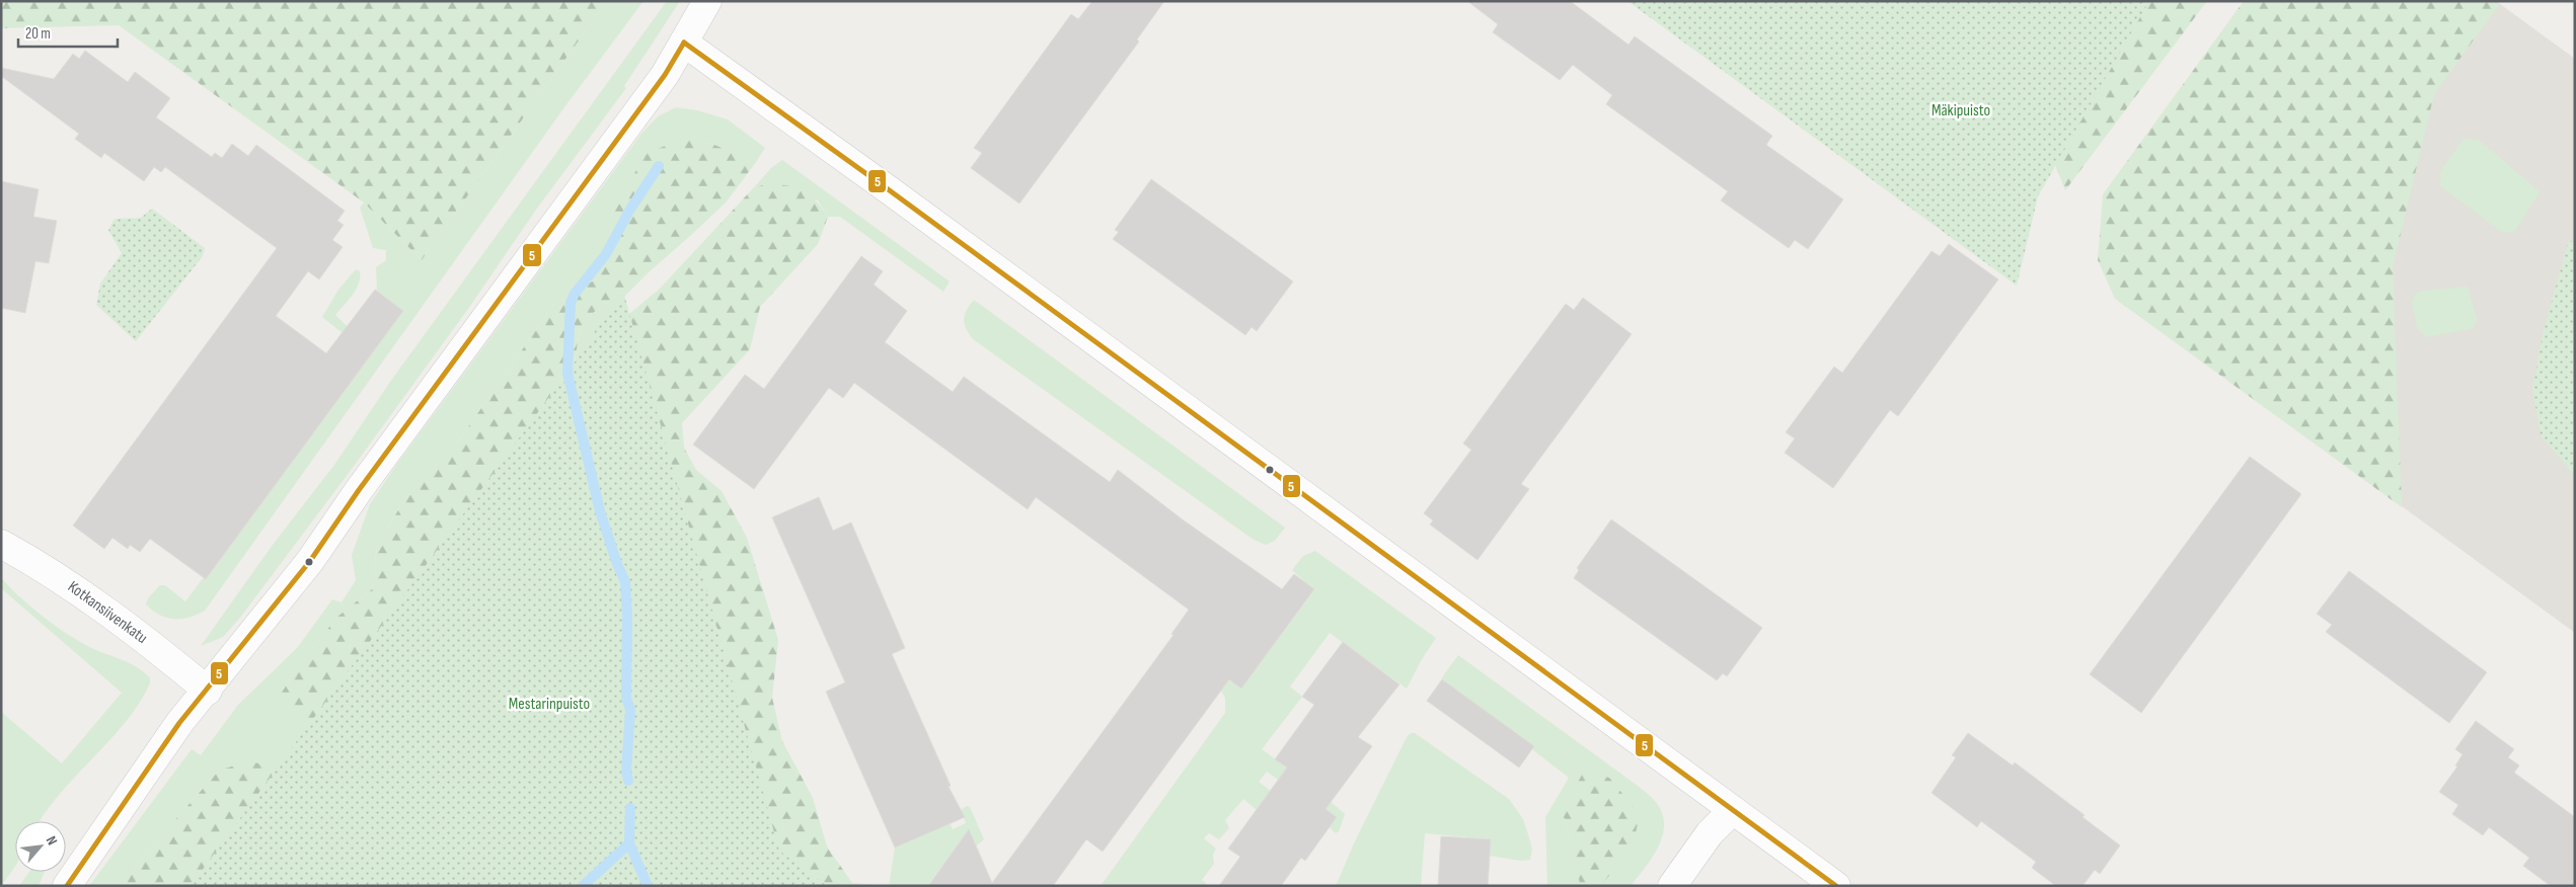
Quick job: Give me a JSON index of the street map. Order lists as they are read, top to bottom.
{
  "streets": {
    "street": ["Kotkansiivenkatu"]
  },
  "parks": ["Mäkipuisto", "Mestarinpuisto"],
  "lines": ["transit line 5"],
  "scale_bar": "20 m",
  "north": "top right"
}
